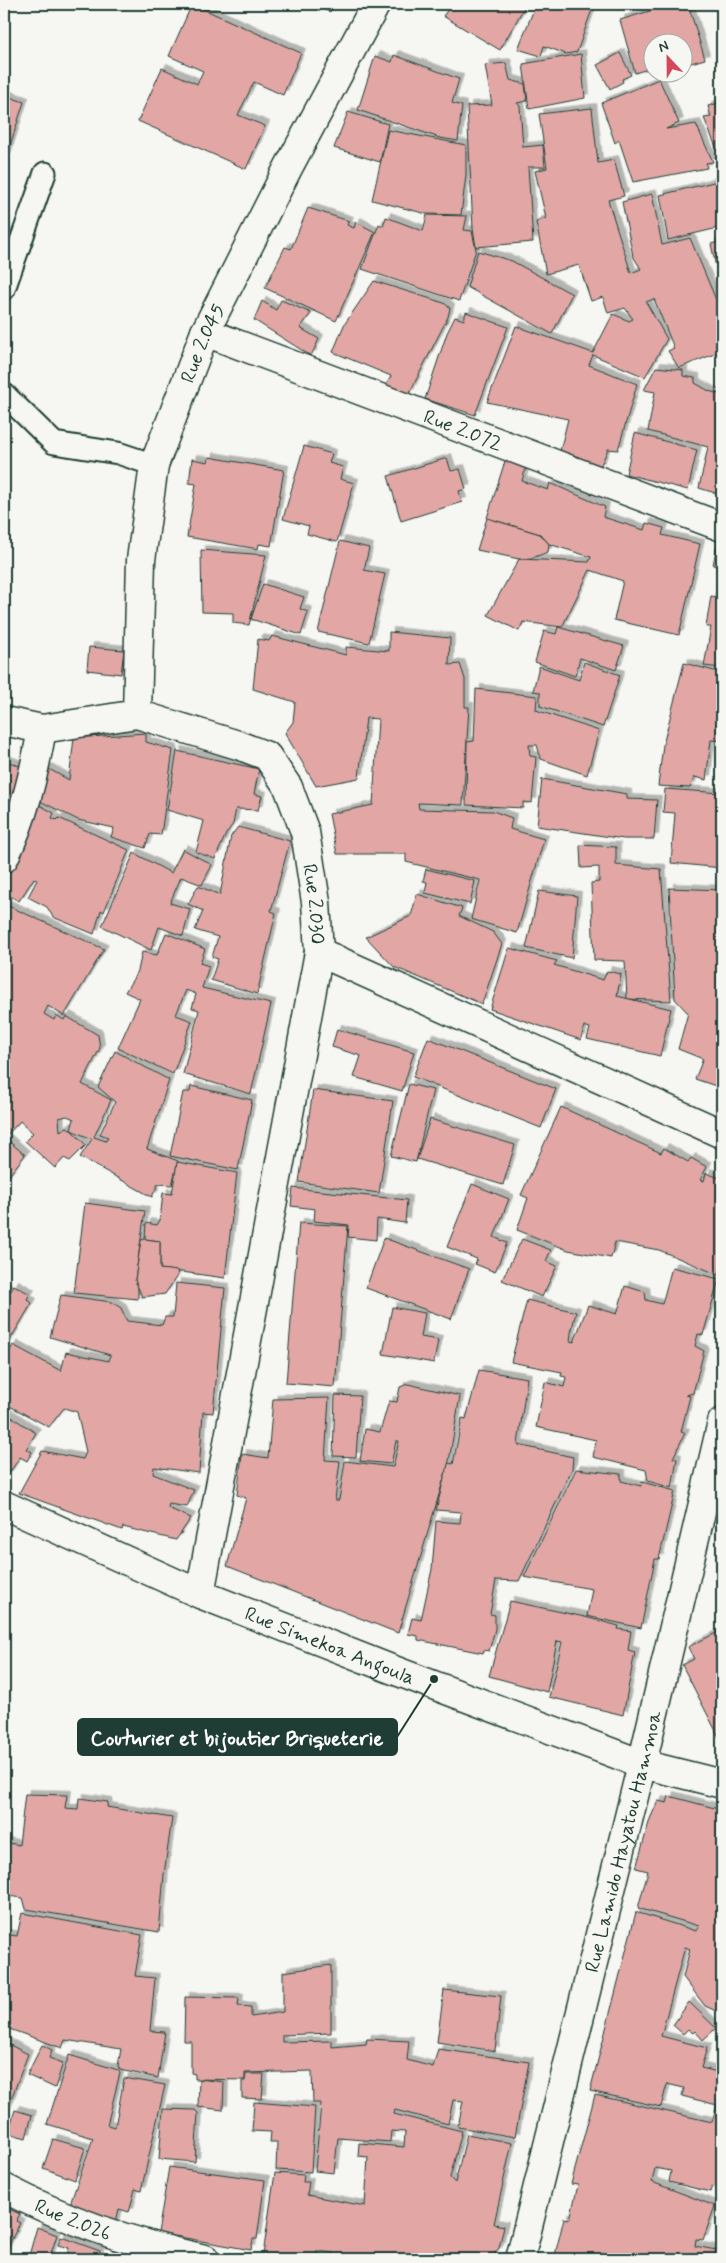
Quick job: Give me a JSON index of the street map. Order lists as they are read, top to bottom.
{
  "streets": {
    "street": [
      "Rue 2.045",
      "Rue 2.072",
      "Rue 2.030",
      "Rue Simekoa Angoula",
      "Rue Lamido Hayatou Hammoa",
      "Rue 2.026"
    ]
  },
  "crossings": [
    ["Rue 2.045", "Rue 2.072"],
    ["Rue 2.045", "Rue 2.030"],
    ["Rue Simekoa Angoula", "Rue Lamido Hayatou Hammoa"]
  ],
  "places": ["Couturier et bijoutier Briqueterie"],
  "north": "top"
}
